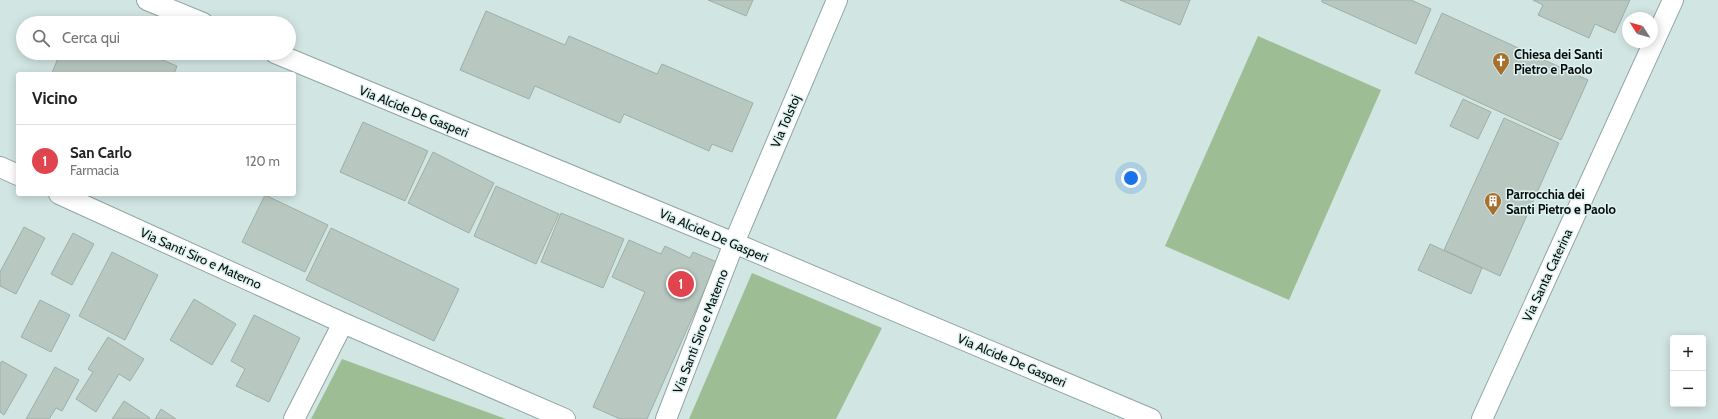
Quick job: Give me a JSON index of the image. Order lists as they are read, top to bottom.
{
  "streets": {
    "street": [
      "Via Alcide De Gasperi",
      "Via Tolstoj",
      "Via Santi Siro e Materno",
      "Via Santa Caterina"
    ]
  },
  "crossings": [
    ["Via Alcide De Gasperi", "Via Tolstoj"],
    ["Via Alcide De Gasperi", "Via Santi Siro e Materno"],
    ["Via Tolstoj", "Via Santi Siro e Materno"]
  ],
  "places": {
    "church": ["Chiesa dei Santi Pietro e Paolo"],
    "building": ["Parrocchia dei Santi Pietro e Paolo"]
  },
  "north": "top left",
  "page": {
    "search": "Cerca qui",
    "heading": "Vicino",
    "list": [
      {
        "mark": "1",
        "name": "San Carlo",
        "note": "Farmacia",
        "value": "120 m"
      }
    ],
    "pins": "1",
    "map_buttons": ["+", "−"]
  }
}
